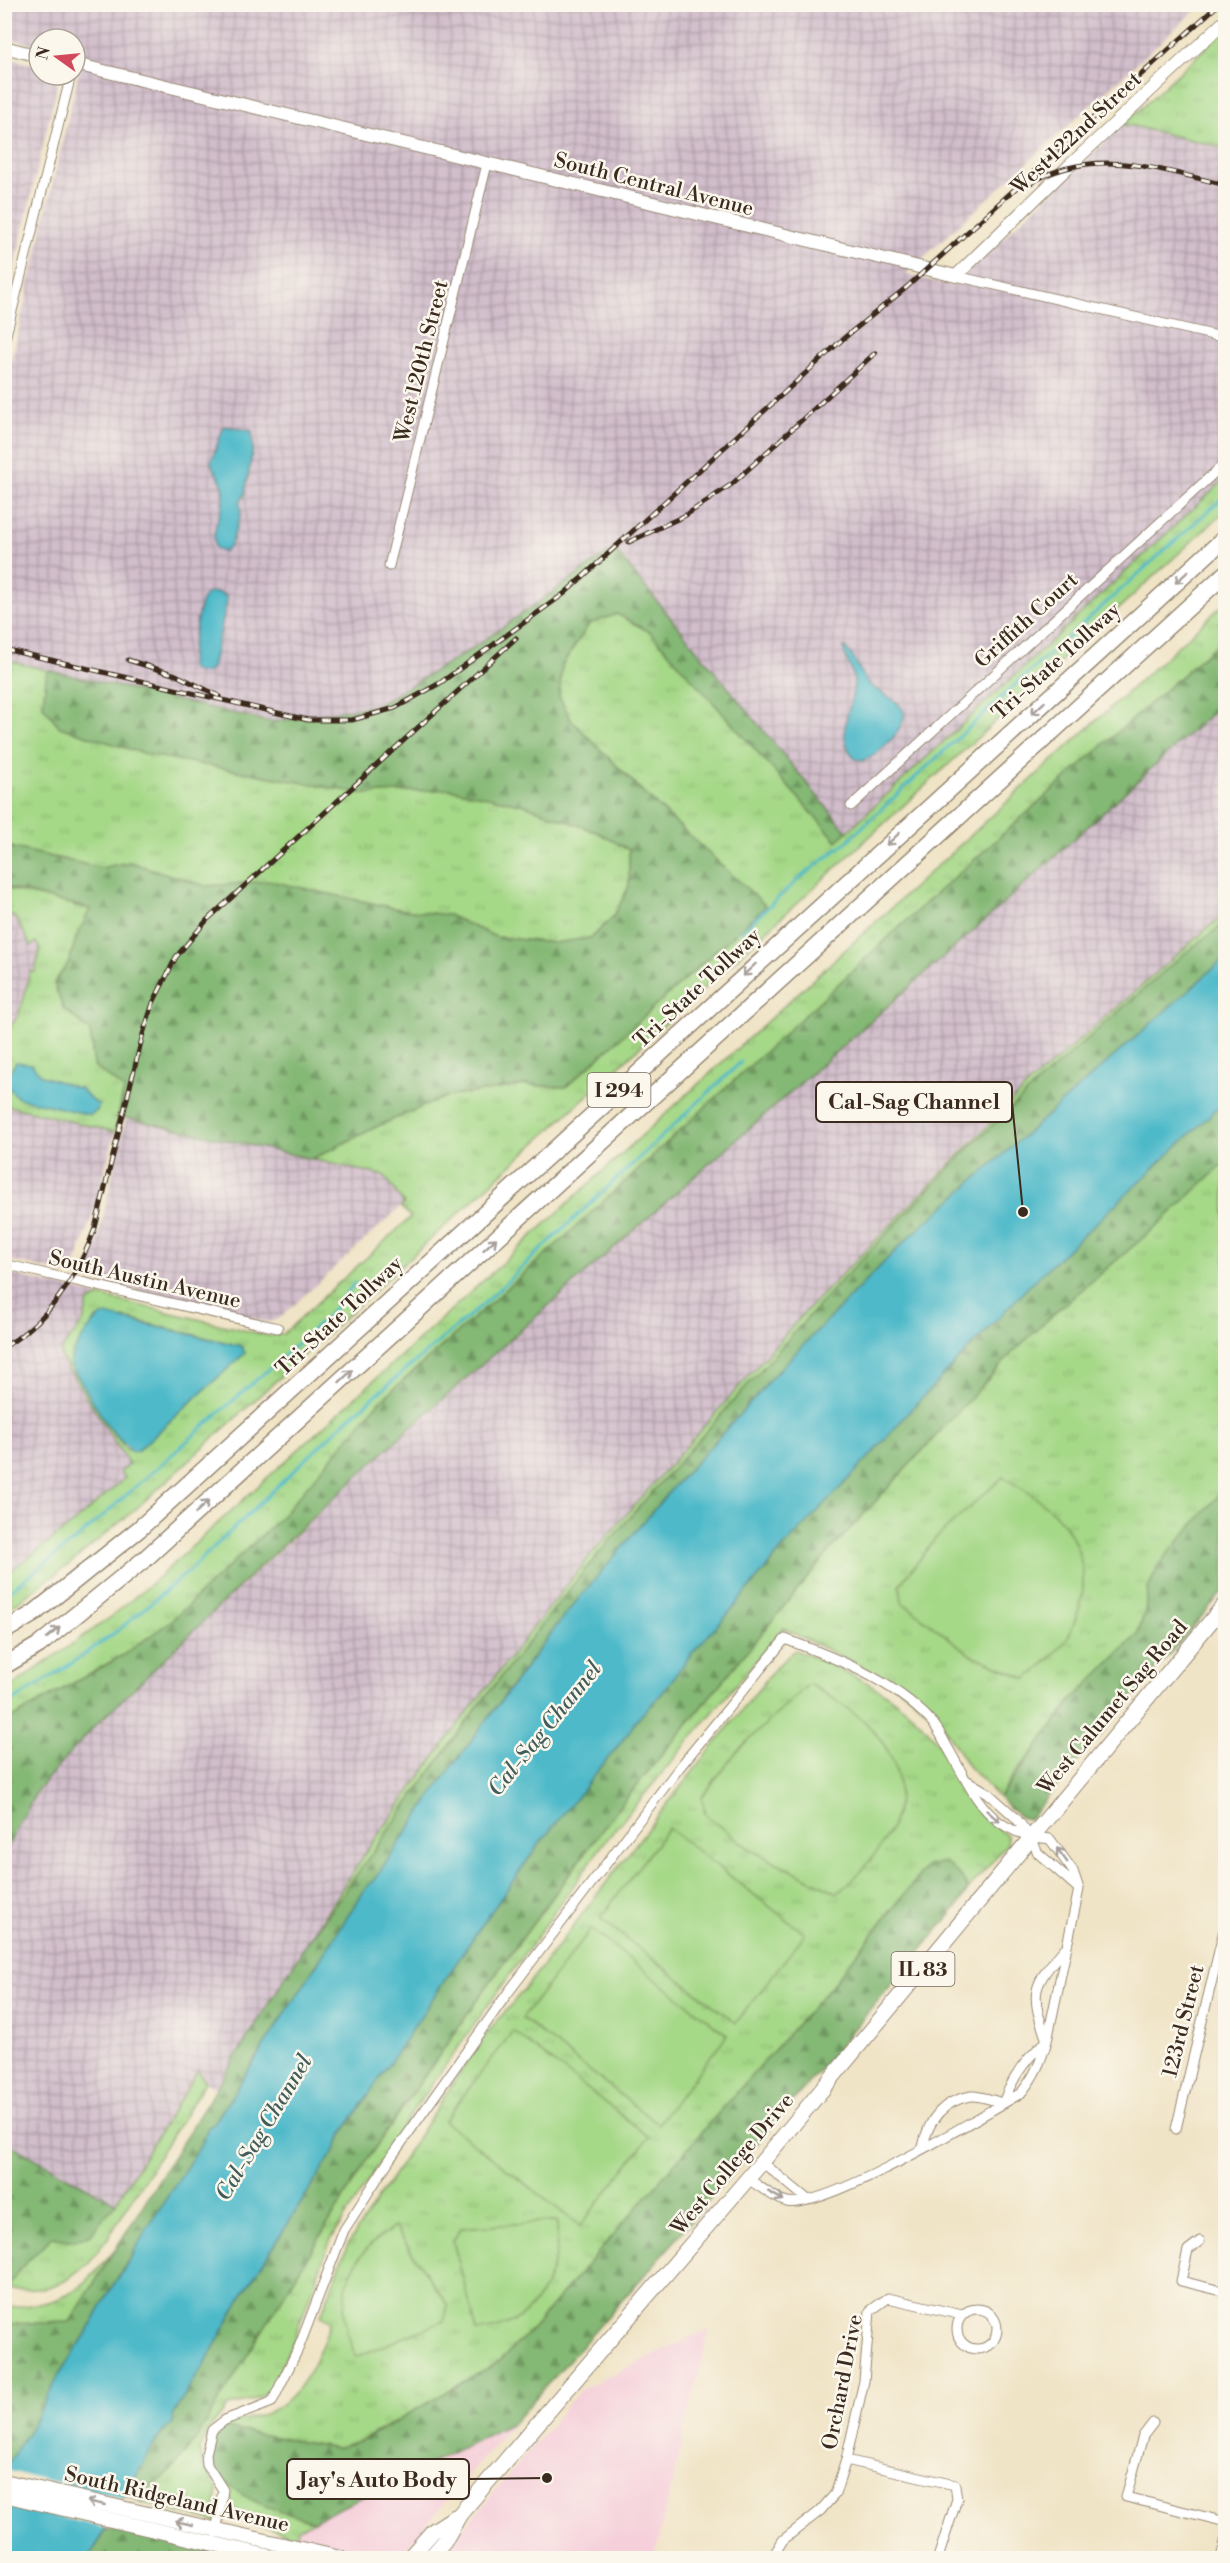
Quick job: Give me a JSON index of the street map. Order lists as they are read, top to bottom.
{
  "streets": {
    "highway": ["Tri-State Tollway", "I 294"],
    "main road": [
      "West Calumet Sag Road",
      "IL 83",
      "West College Drive",
      "South Ridgeland Avenue"
    ],
    "street": [
      "West 122nd Street",
      "South Central Avenue",
      "West 120th Street",
      "Griffith Court",
      "South Austin Avenue",
      "123rd Street",
      "Orchard Drive"
    ]
  },
  "crossings": [
    ["West 122nd Street", "South Central Avenue"],
    ["South Central Avenue", "West 120th Street"],
    ["West Calumet Sag Road", "West College Drive"]
  ],
  "water": ["Cal-Sag Channel"],
  "places": ["Cal-Sag Channel", "Jay's Auto Body"],
  "north": "left"
}
